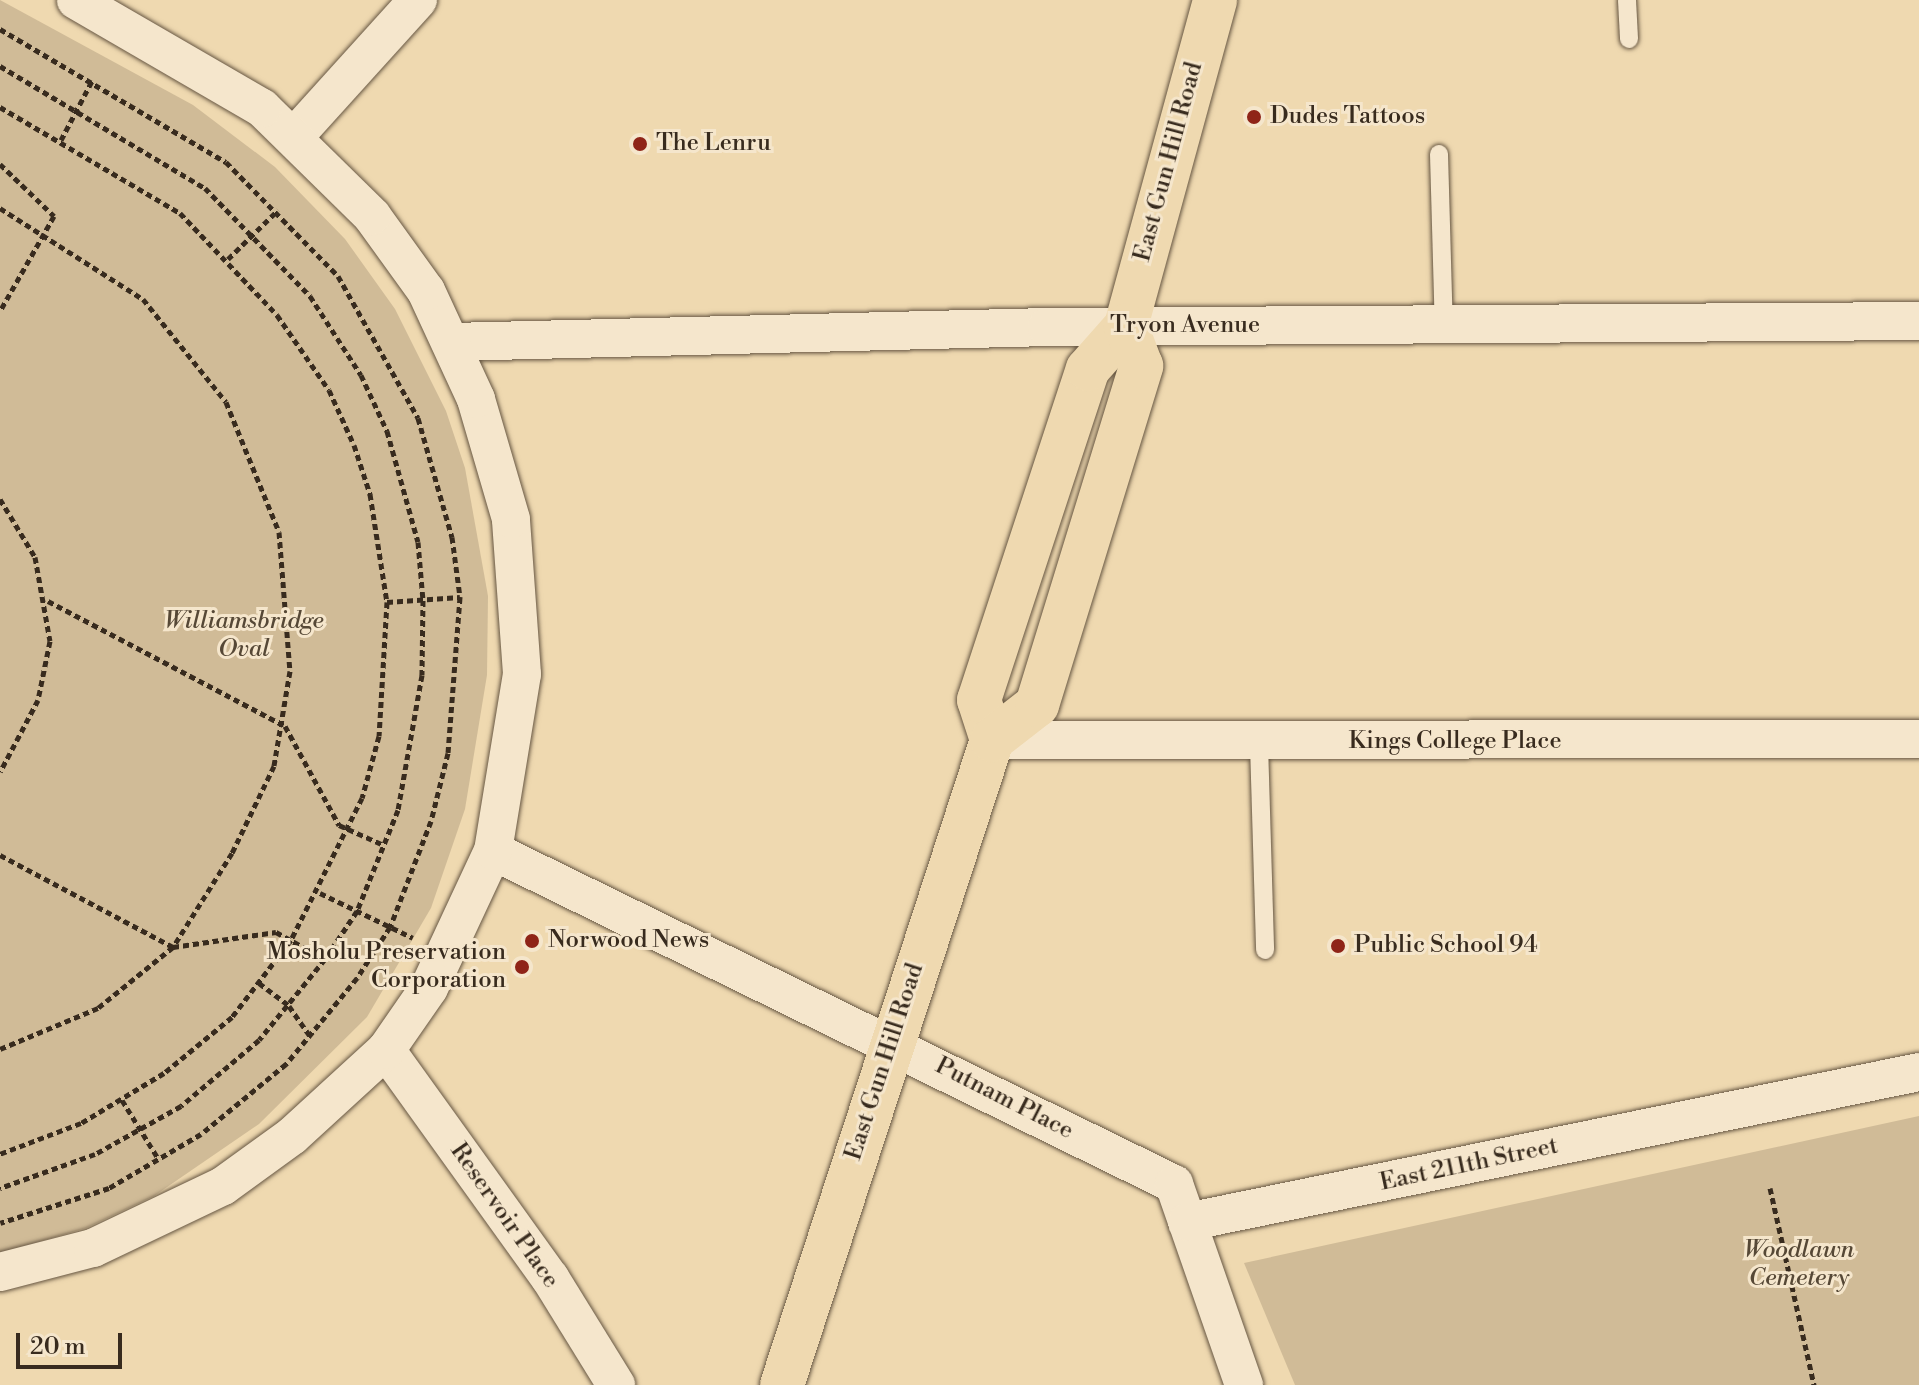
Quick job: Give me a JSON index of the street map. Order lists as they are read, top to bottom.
{
  "streets": {
    "main road": ["East Gun Hill Road"],
    "street": [
      "Tryon Avenue",
      "Kings College Place",
      "Putnam Place",
      "East 211th Street",
      "Reservoir Place"
    ]
  },
  "crossings": [
    ["East Gun Hill Road", "Tryon Avenue"],
    ["East Gun Hill Road", "Kings College Place"],
    ["East Gun Hill Road", "Putnam Place"],
    ["Putnam Place", "East 211th Street"]
  ],
  "parks": ["Williamsbridge Oval", "Woodlawn Cemetery"],
  "places": [
    "Dudes Tattoos",
    "The Lenru",
    "Norwood News",
    "Public School 94",
    "Mosholu Preservation Corporation"
  ],
  "scale_bar": "20 m"
}
